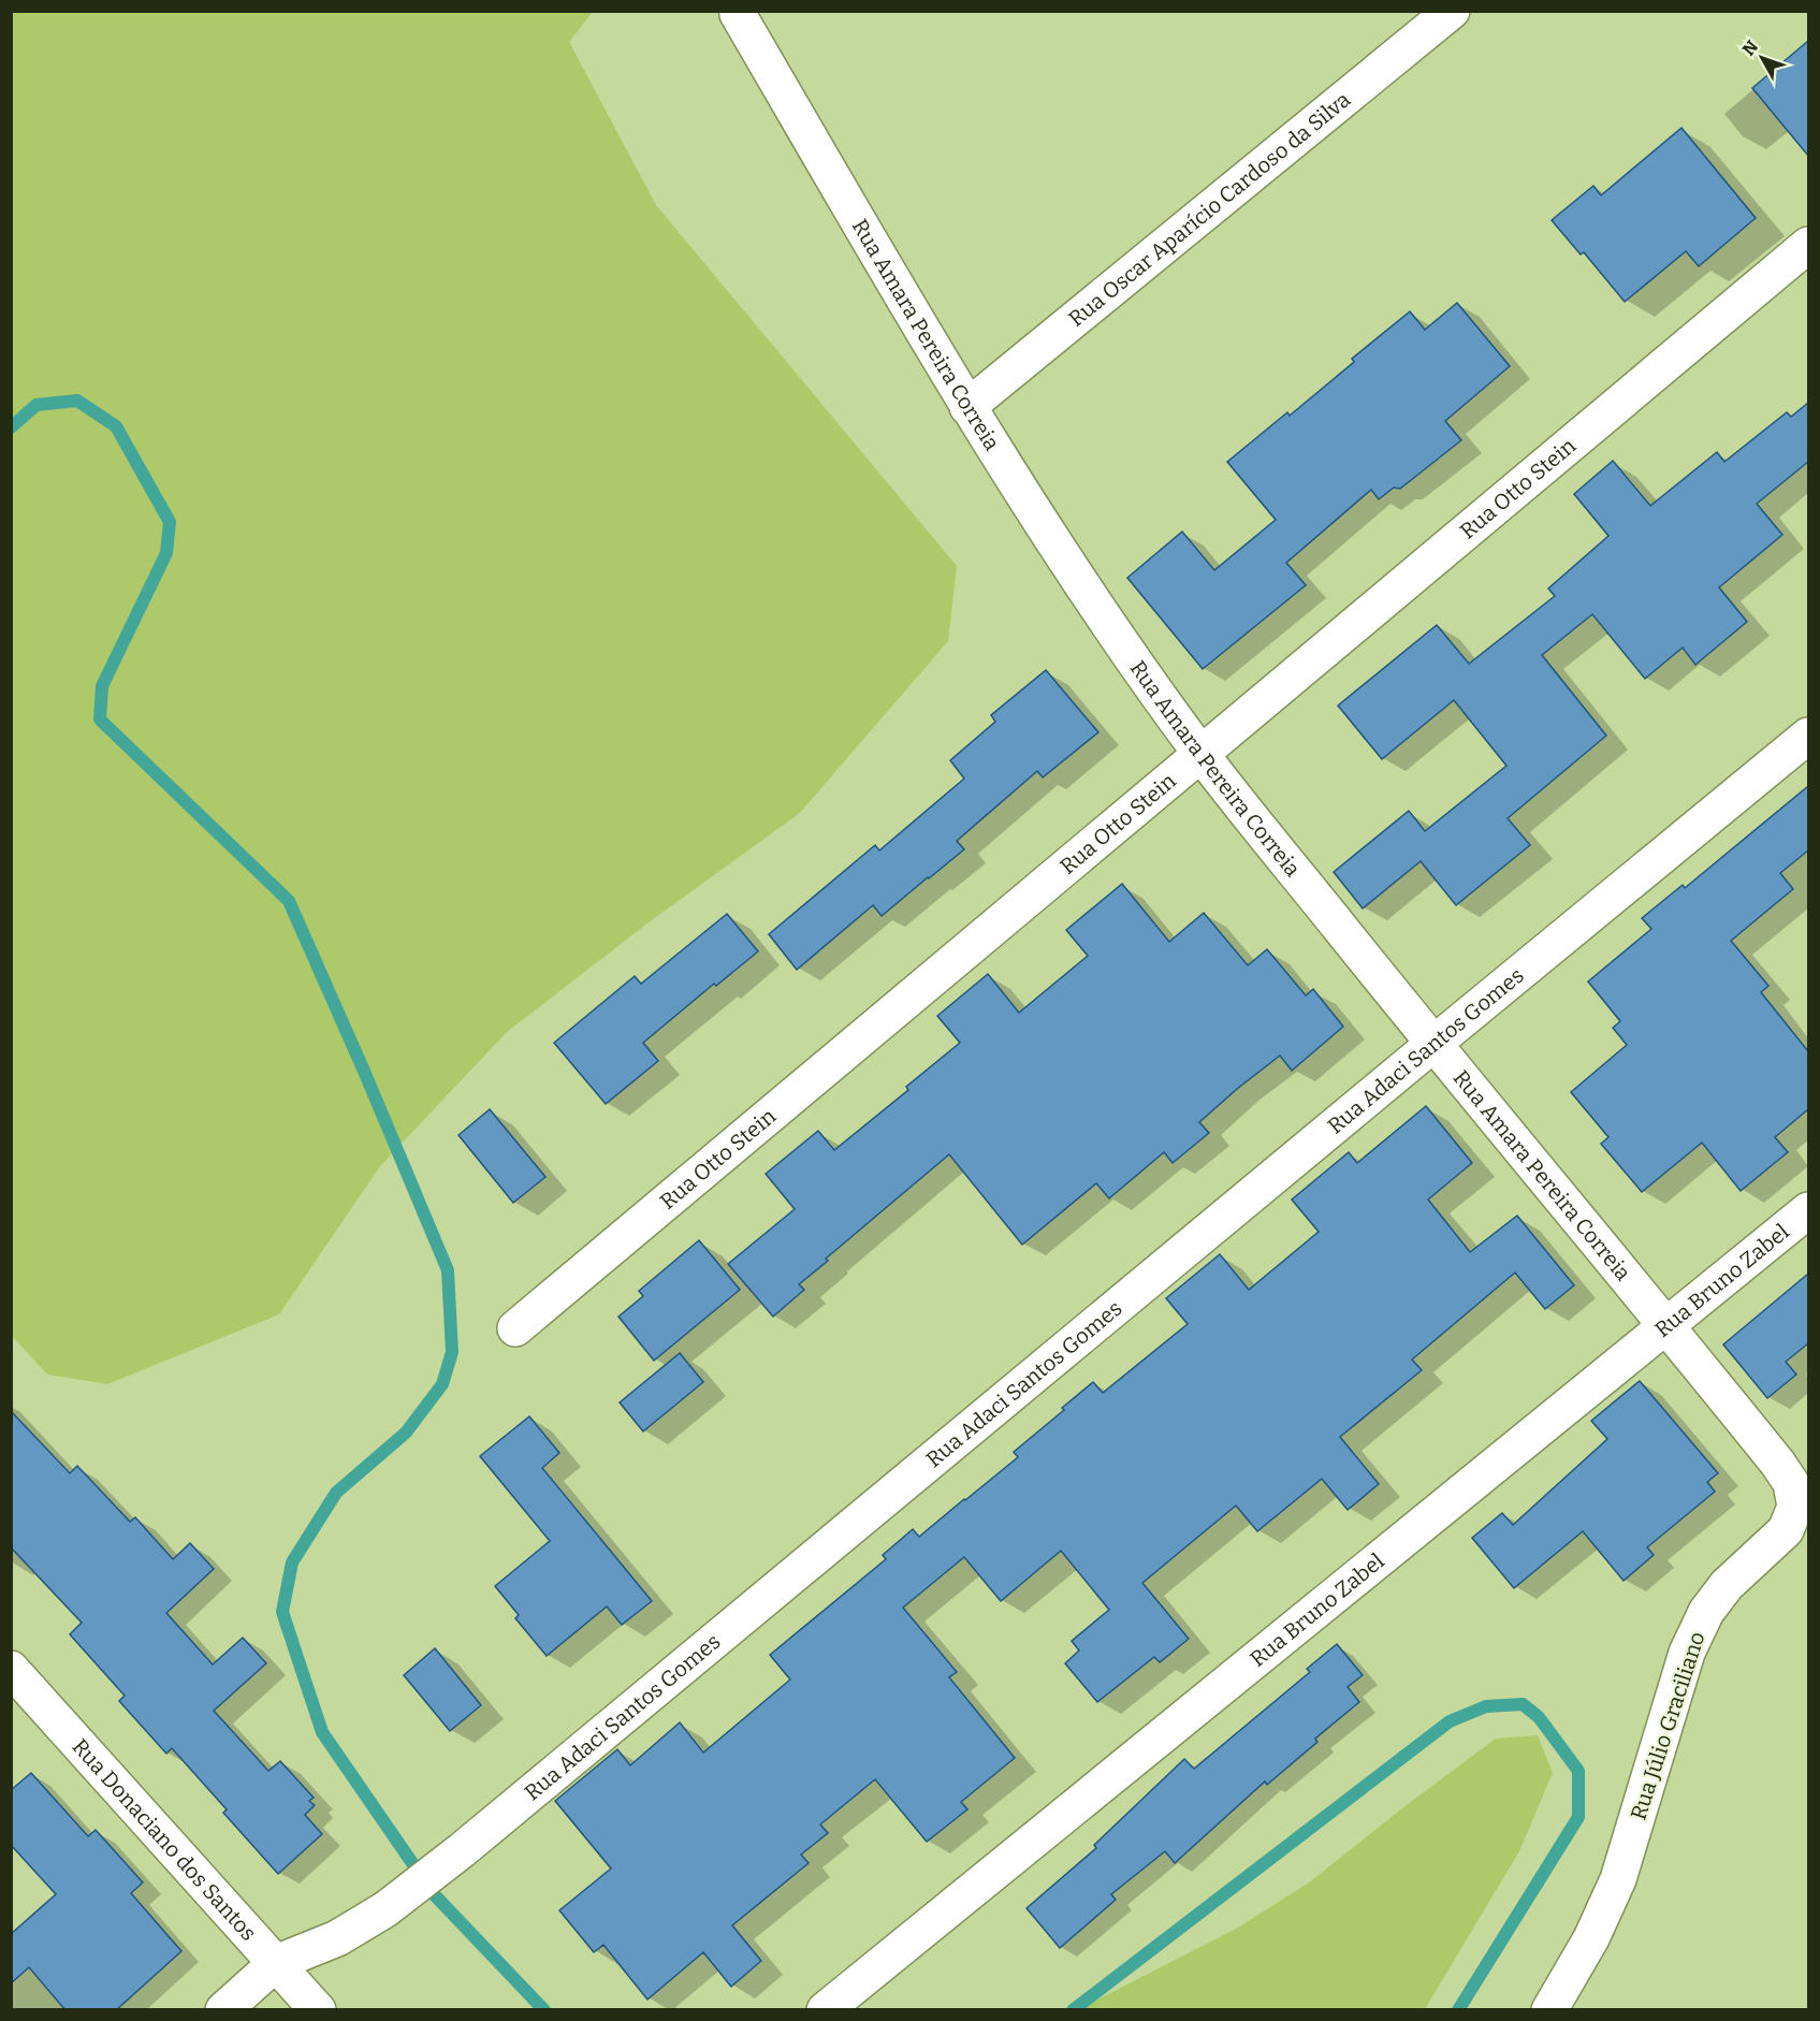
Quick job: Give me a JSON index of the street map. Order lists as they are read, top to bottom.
{
  "streets": {
    "street": [
      "Rua Oscar Aparício Cardoso da Silva",
      "Rua Amara Pereira Correia",
      "Rua Otto Stein",
      "Rua Adaci Santos Gomes",
      "Rua Bruno Zabel",
      "Rua Júlio Graciliano",
      "Rua Donaciano dos Santos"
    ]
  },
  "crossings": [
    ["Rua Oscar Aparício Cardoso da Silva", "Rua Amara Pereira Correia"],
    ["Rua Amara Pereira Correia", "Rua Otto Stein"],
    ["Rua Amara Pereira Correia", "Rua Adaci Santos Gomes"],
    ["Rua Amara Pereira Correia", "Rua Bruno Zabel"],
    ["Rua Amara Pereira Correia", "Rua Júlio Graciliano"],
    ["Rua Adaci Santos Gomes", "Rua Donaciano dos Santos"]
  ],
  "north": "top left"
}
